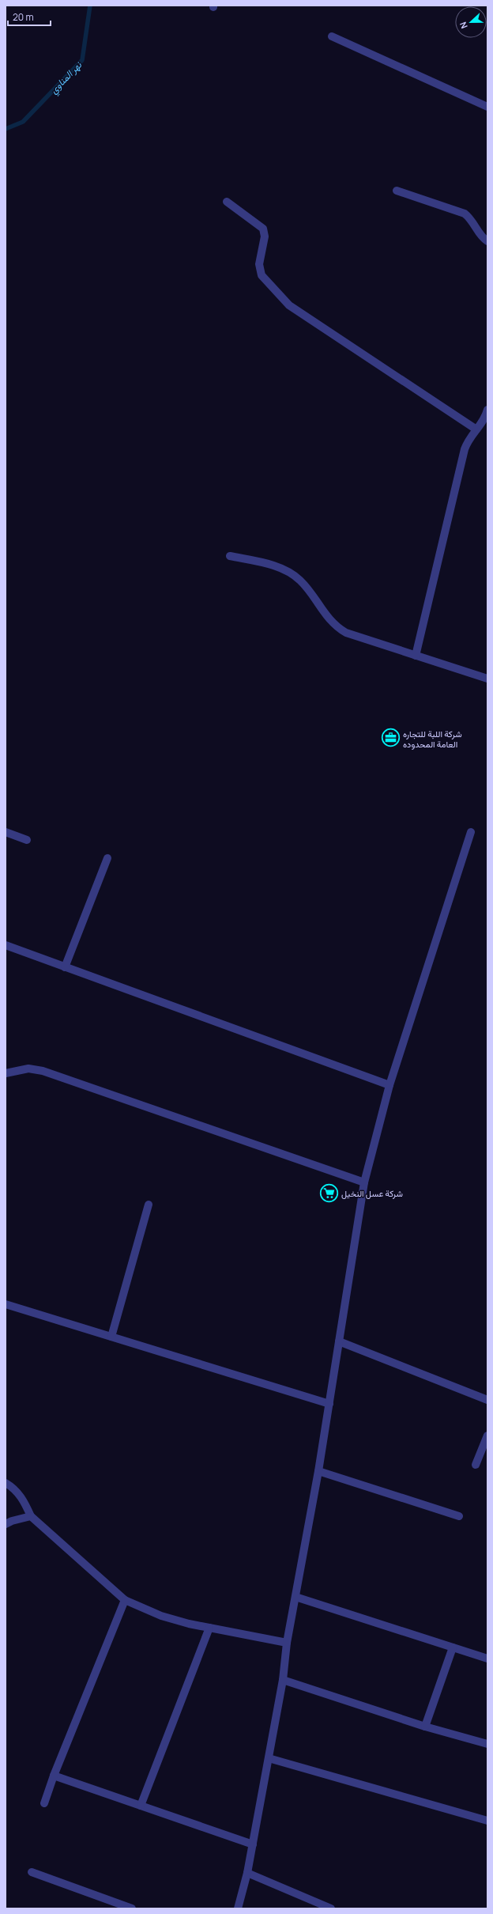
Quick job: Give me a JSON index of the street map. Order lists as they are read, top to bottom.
{
  "water": ["نهر المناوي"],
  "places": {
    "office": ["شركة اللبة للتجاره العامة المحدوده"],
    "supermarket": ["شركة عسل النخيل"]
  },
  "scale_bar": "20 m",
  "north": "left"
}
